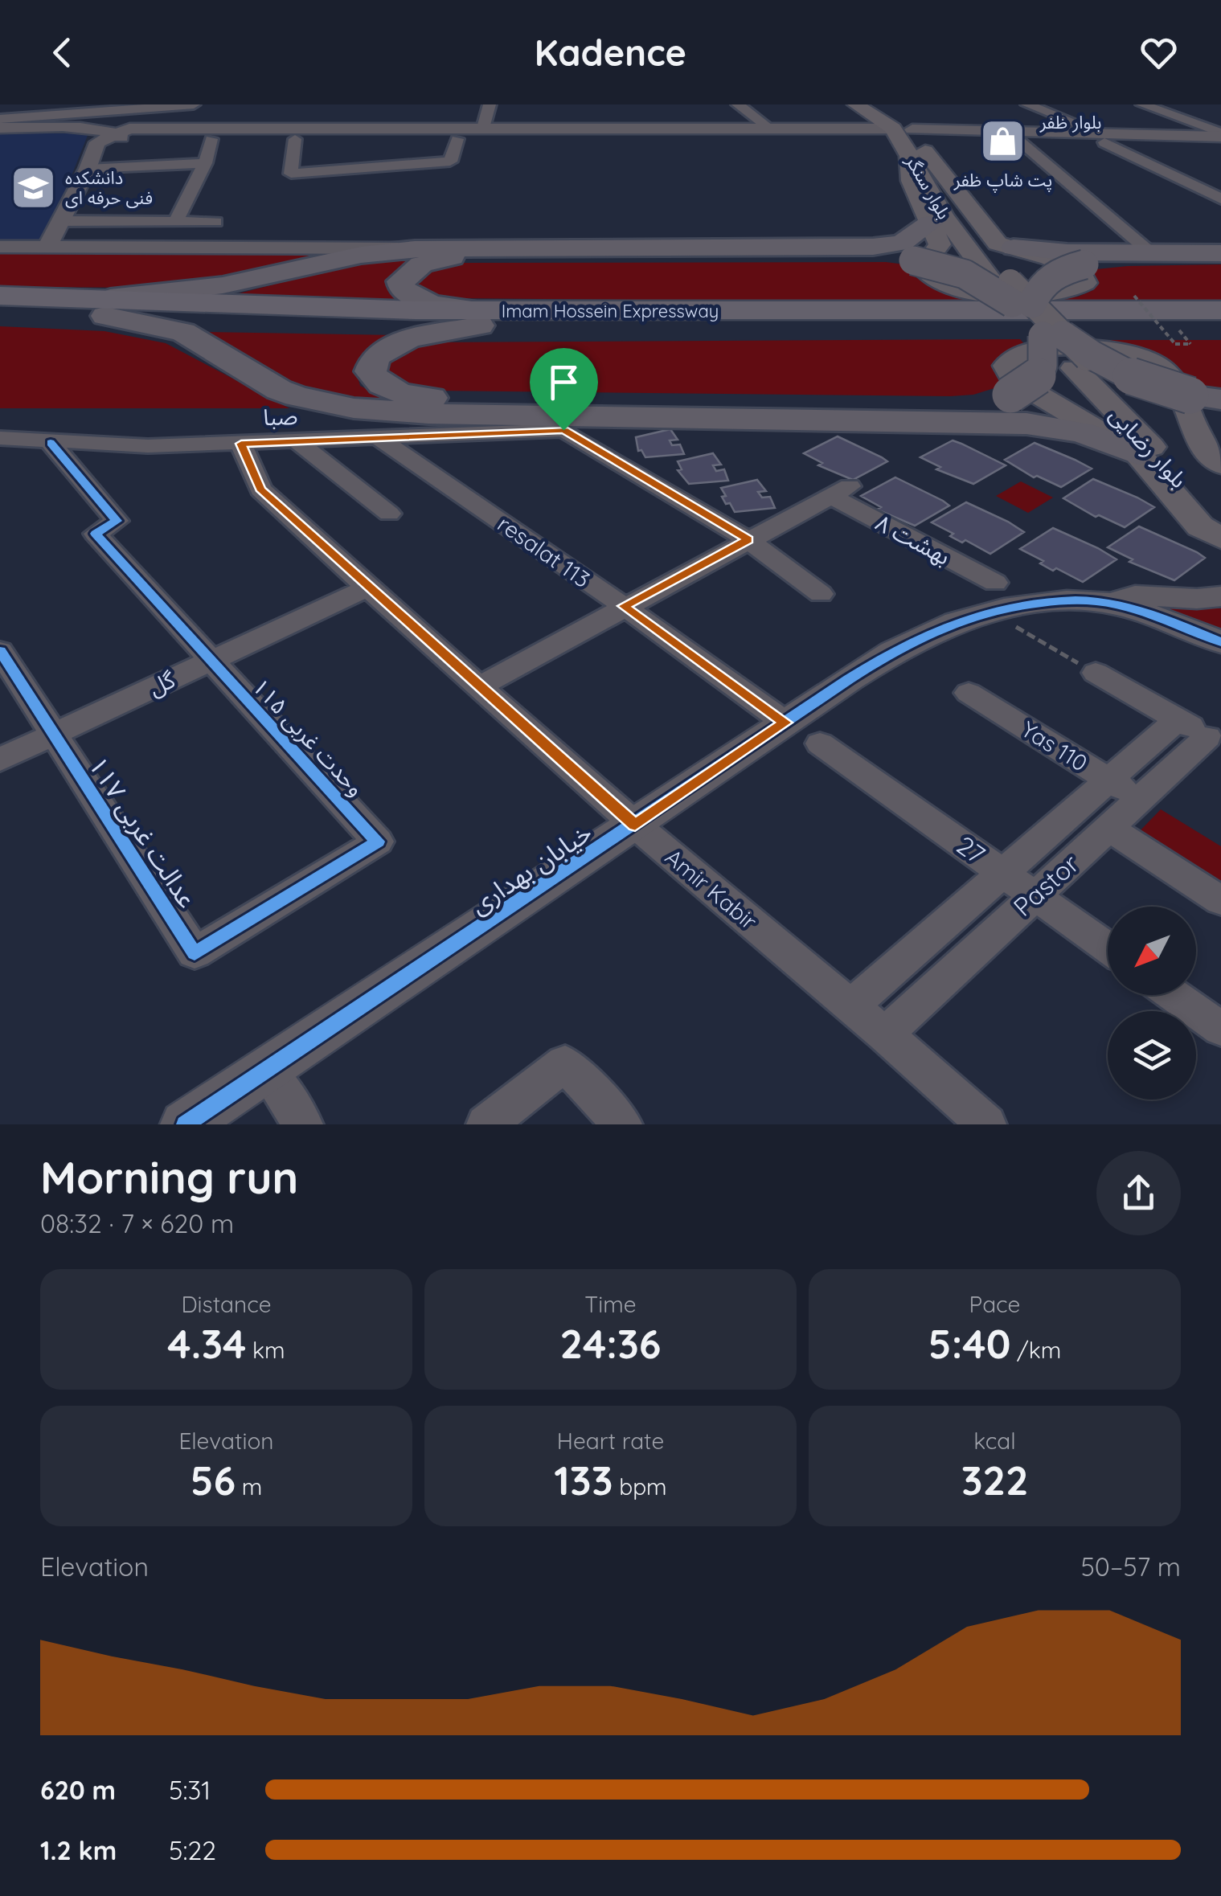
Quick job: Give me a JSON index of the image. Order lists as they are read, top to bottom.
{
  "streets": {
    "highway": ["Imam Hossein Expressway"],
    "main road": ["بلوار سنگر", "بلوار رضایی"],
    "street": [
      "بلوار ظفر",
      "صبا",
      "۸ بهشت",
      "resalat 113",
      "گل",
      "۱۱۵ وحدت غربی",
      "Yas 110",
      "۱۱۷ عدالت غربی",
      "27",
      "خیابان بهداری",
      "Pastor",
      "Amir Kabir"
    ]
  },
  "crossings": [
    ["بلوار ظفر", "بلوار سنگر"],
    ["بلوار سنگر", "بلوار رضایی"],
    ["صبا", "۸ بهشت"],
    ["صبا", "resalat 113"],
    ["صبا", "۱۱۵ وحدت غربی"],
    ["صبا", "Amir Kabir"],
    ["۸ بهشت", "خیابان بهداری"],
    ["resalat 113", "خیابان بهداری"],
    ["گل", "۱۱۵ وحدت غربی"],
    ["گل", "۱۱۷ عدالت غربی"],
    ["گل", "Amir Kabir"],
    ["۱۱۵ وحدت غربی", "۱۱۷ عدالت غربی"],
    ["Yas 110", "Pastor"],
    ["27", "Pastor"],
    ["خیابان بهداری", "Amir Kabir"],
    ["Pastor", "Amir Kabir"]
  ],
  "places": {
    "shop": ["پت شاپ ظفر"],
    "school or university": ["دانشکده فنی حرفه ای"]
  },
  "north": "bottom left",
  "page": {
    "header": "Kadence",
    "heading": ["Morning run", "08:32 · 7 × 620 m"],
    "stats": [
      ["Distance", "4.34 km"],
      ["Time", "24:36"],
      ["Pace", "5:40 /km"],
      ["Elevation", "56 m"],
      ["Heart rate", "133 bpm"],
      ["kcal", "322"]
    ],
    "chart": ["Elevation", "50–57 m"],
    "list": [
      {
        "name": "620 m",
        "note": "5:31"
      },
      {
        "name": "1.2 km",
        "note": "5:22"
      }
    ]
  }
}
